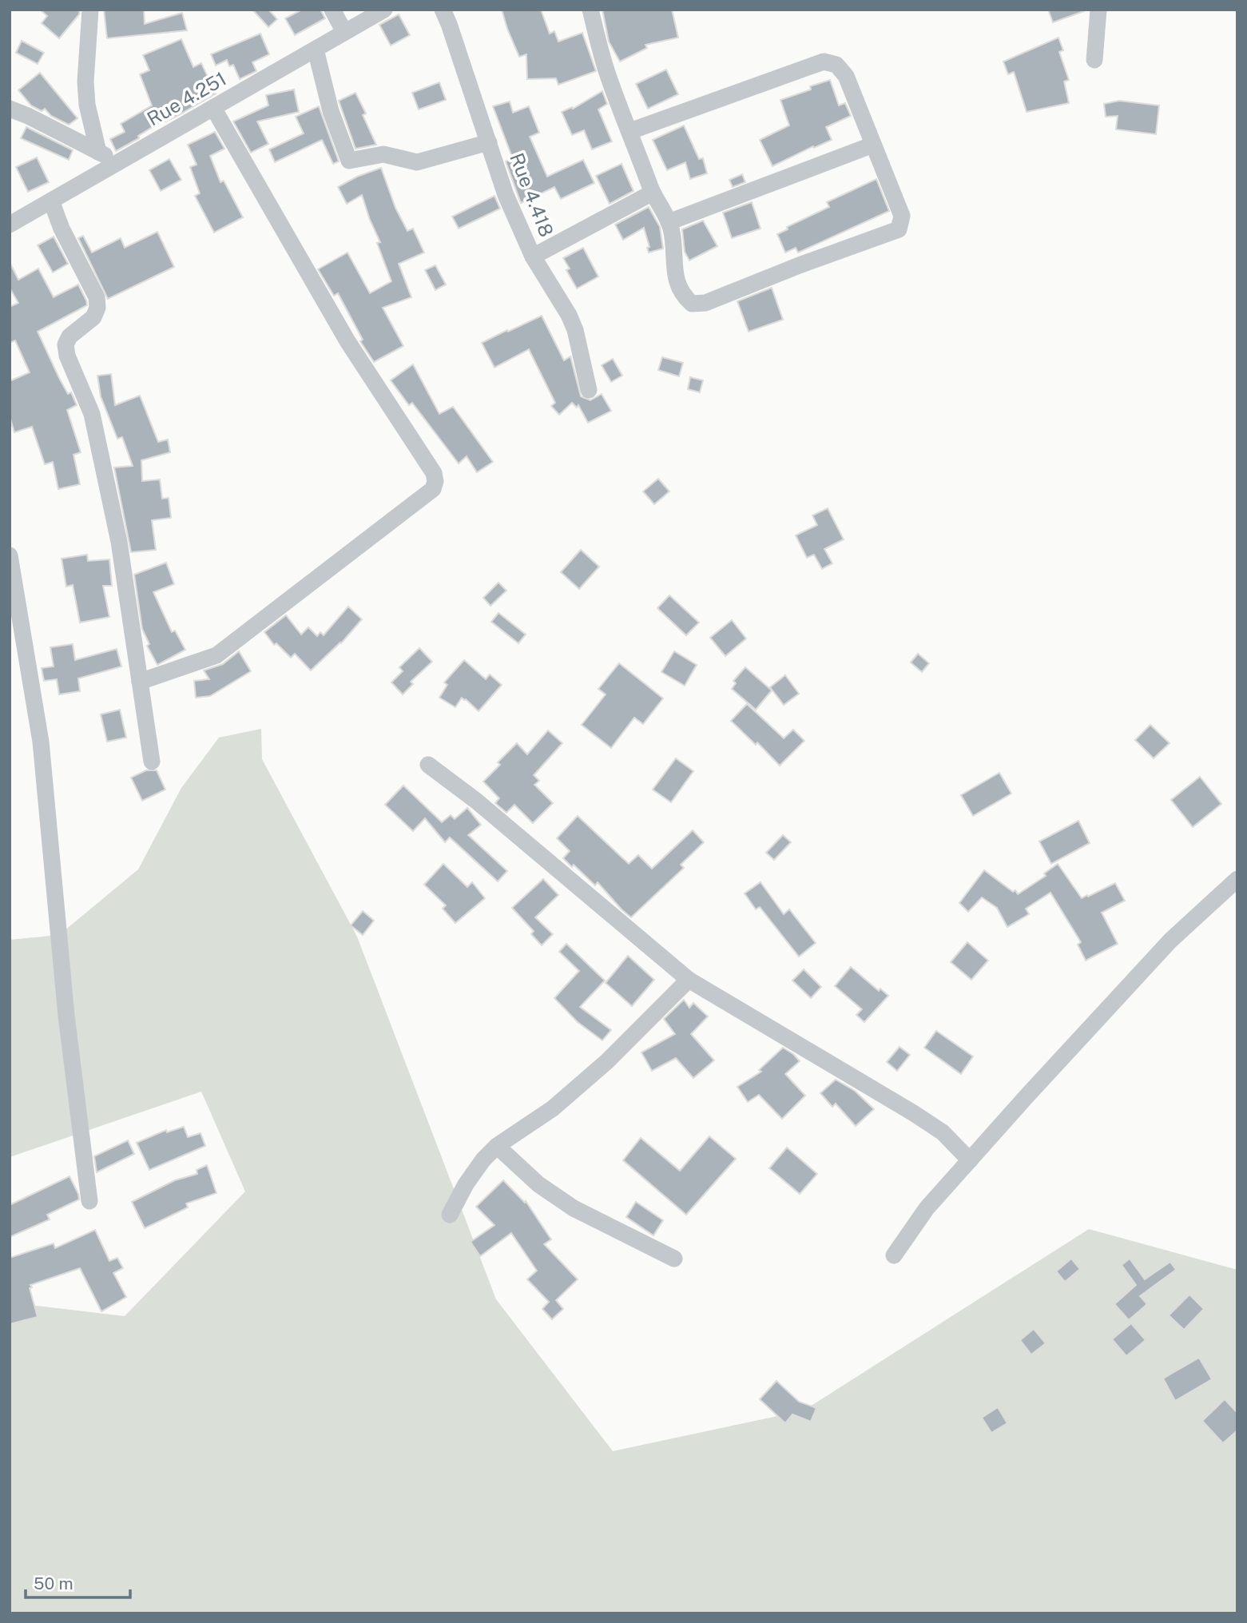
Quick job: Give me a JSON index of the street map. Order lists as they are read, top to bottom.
{
  "streets": {
    "street": ["Rue 4.251", "Rue 4.418"]
  },
  "scale_bar": "50 m"
}
